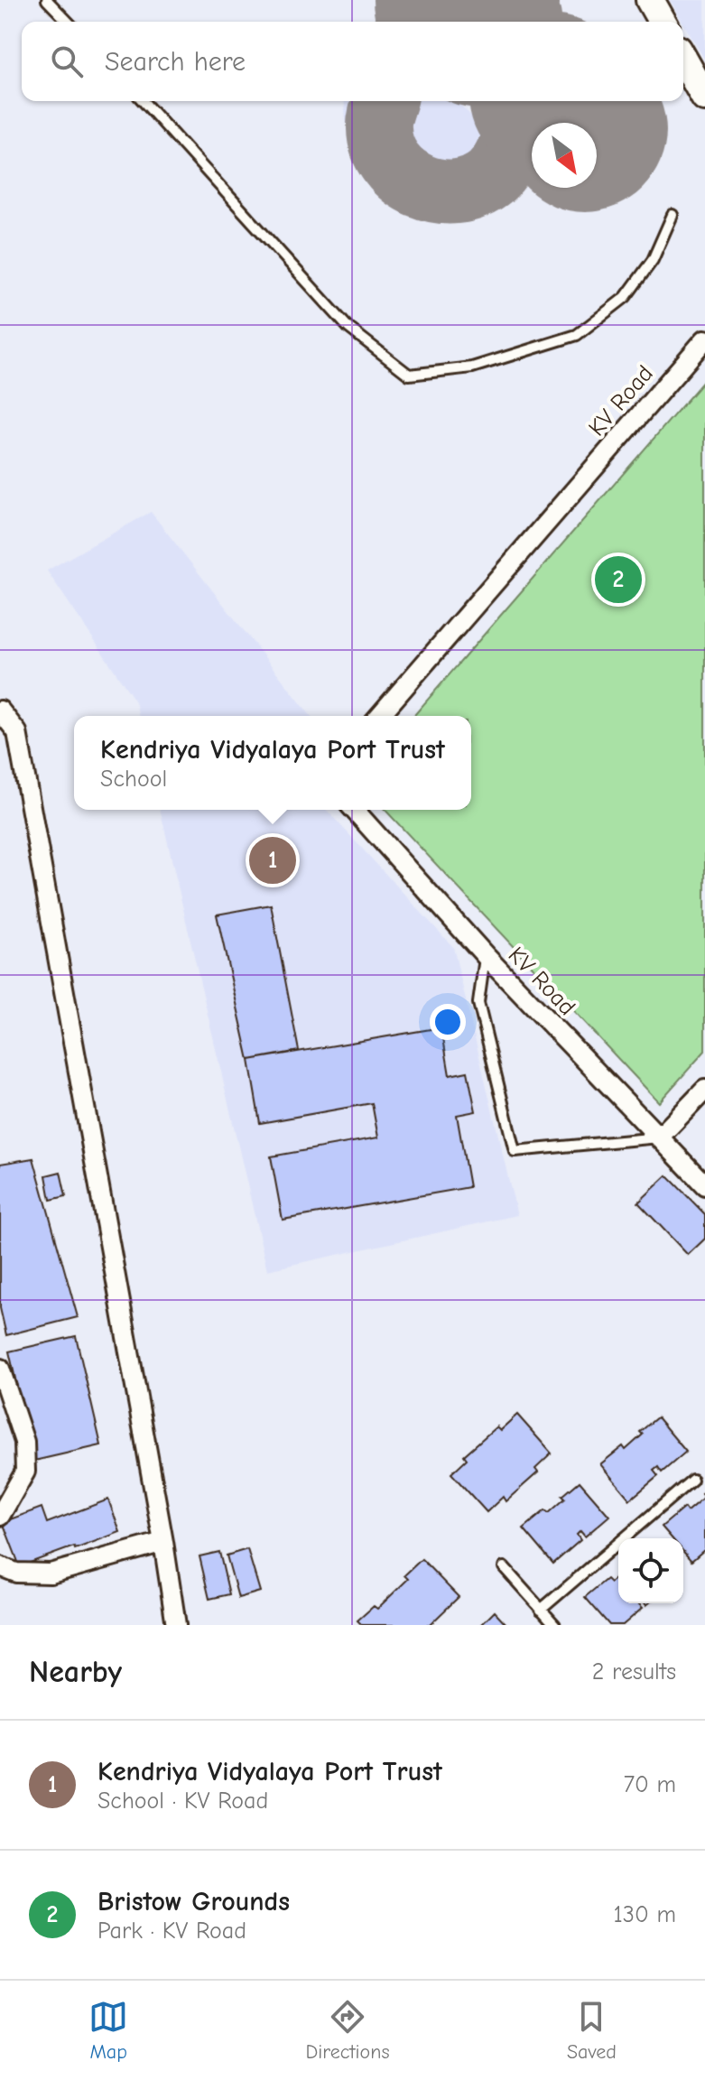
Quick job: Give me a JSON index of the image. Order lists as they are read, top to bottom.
{
  "streets": {
    "street": ["KV Road"]
  },
  "north": "bottom right",
  "page": {
    "search": "Search here",
    "pins": ["2", "1"],
    "popup": ["Kendriya Vidyalaya Port Trust", "School"],
    "heading": ["Nearby", "2 results"],
    "list": [
      {
        "mark": "1",
        "name": "Kendriya Vidyalaya Port Trust",
        "note": "School · KV Road",
        "value": "70 m"
      },
      {
        "mark": "2",
        "name": "Bristow Grounds",
        "note": "Park · KV Road",
        "value": "130 m"
      }
    ],
    "nav": ["Map", "Directions", "Saved"]
  }
}
